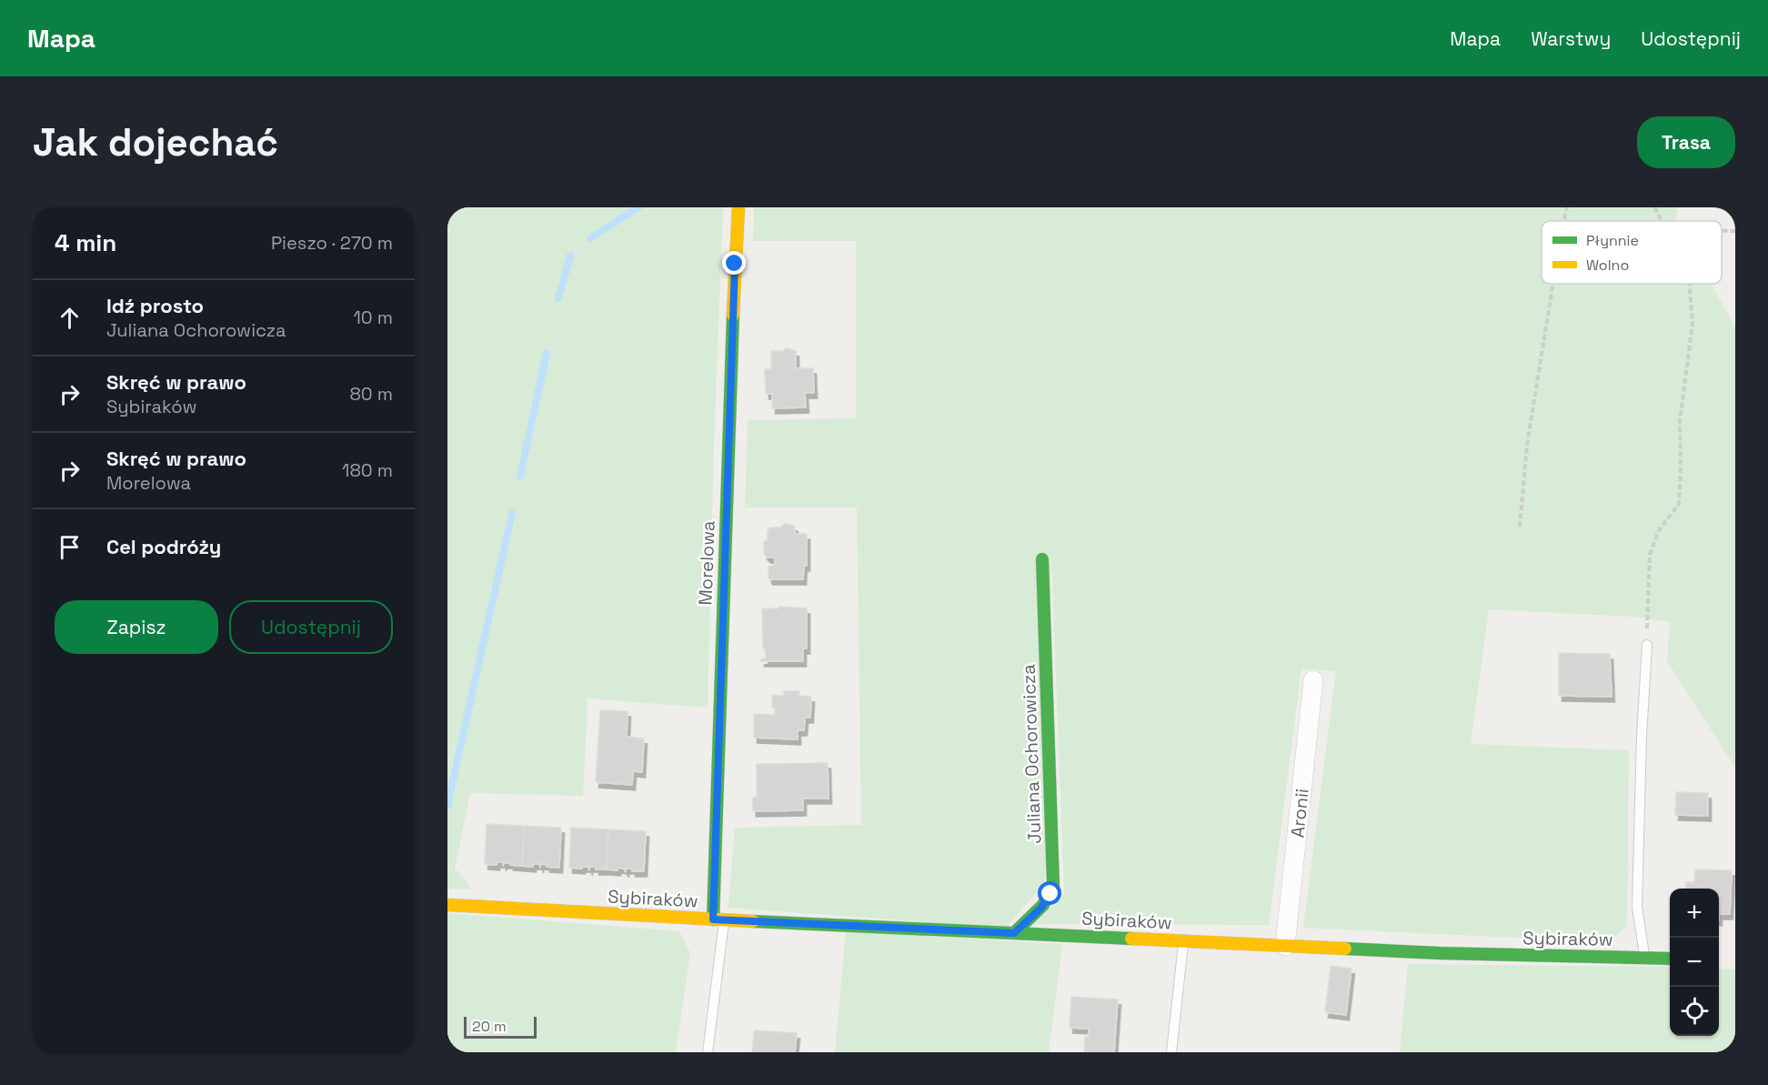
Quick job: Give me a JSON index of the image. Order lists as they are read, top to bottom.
{
  "streets": {
    "street": [
      "Morelowa",
      "Juliana Ochorowicza",
      "Aronii",
      "Sybiraków"
    ]
  },
  "crossings": [
    ["Morelowa", "Sybiraków"],
    ["Juliana Ochorowicza", "Sybiraków"],
    ["Aronii", "Sybiraków"]
  ],
  "legend": ["Płynnie", "Wolno"],
  "scale_bar": "20 m",
  "page": {
    "header": "Mapa",
    "nav": ["Mapa", "Warstwy", "Udostępnij"],
    "buttons": [
      "Trasa",
      ["Zapisz", "Udostępnij"]
    ],
    "title": "Jak dojechać",
    "heading": ["4 min", "Pieszo · 270 m"],
    "list": [
      ["Idź prosto", "Juliana Ochorowicza", "10 m"],
      ["Skręć w prawo", "Sybiraków", "80 m"],
      ["Skręć w prawo", "Morelowa", "180 m"],
      "Cel podróży"
    ],
    "map_buttons": ["+", "−"],
    "scale": "20 m"
  }
}
